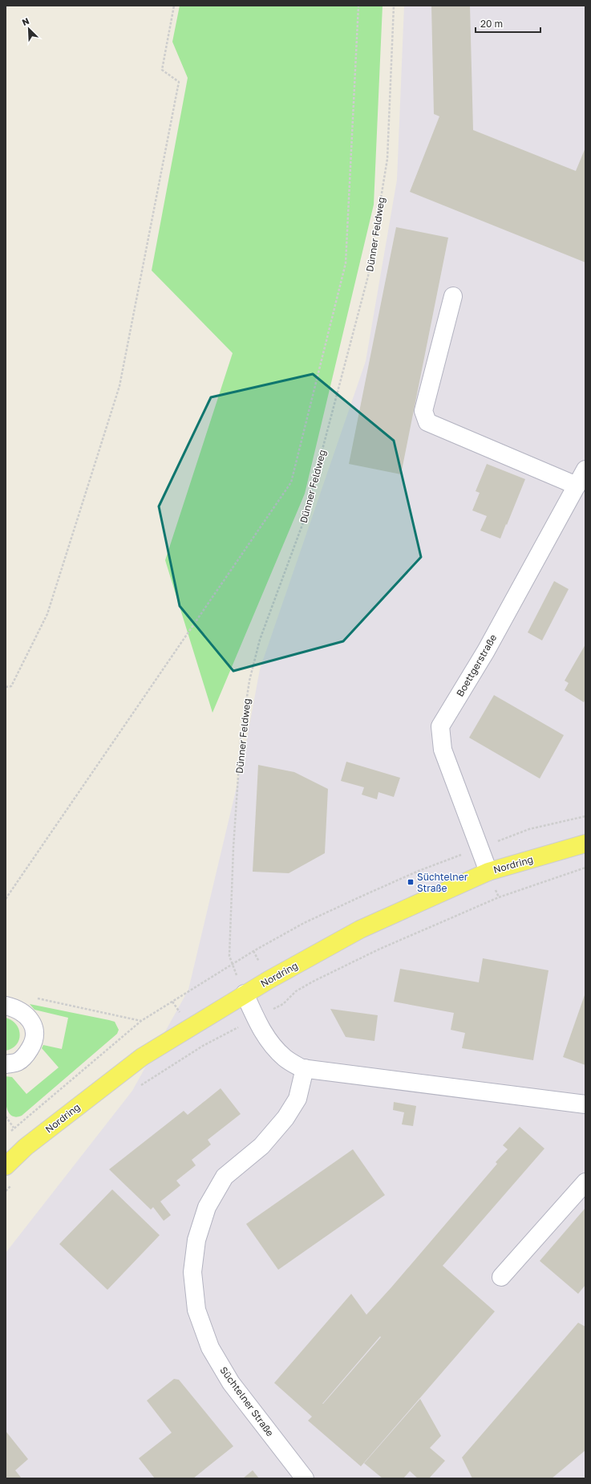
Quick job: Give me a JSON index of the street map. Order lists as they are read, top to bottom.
{
  "streets": {
    "main road": ["Nordring"],
    "street": ["Boettgerstraße", "Süchtelner Straße"],
    "path": ["Dünner Feldweg"]
  },
  "crossings": [
    ["Boettgerstraße", "Nordring"]
  ],
  "places": {
    "transit": ["Süchtelner Straße"]
  },
  "scale_bar": "20 m",
  "north": "top left"
}
